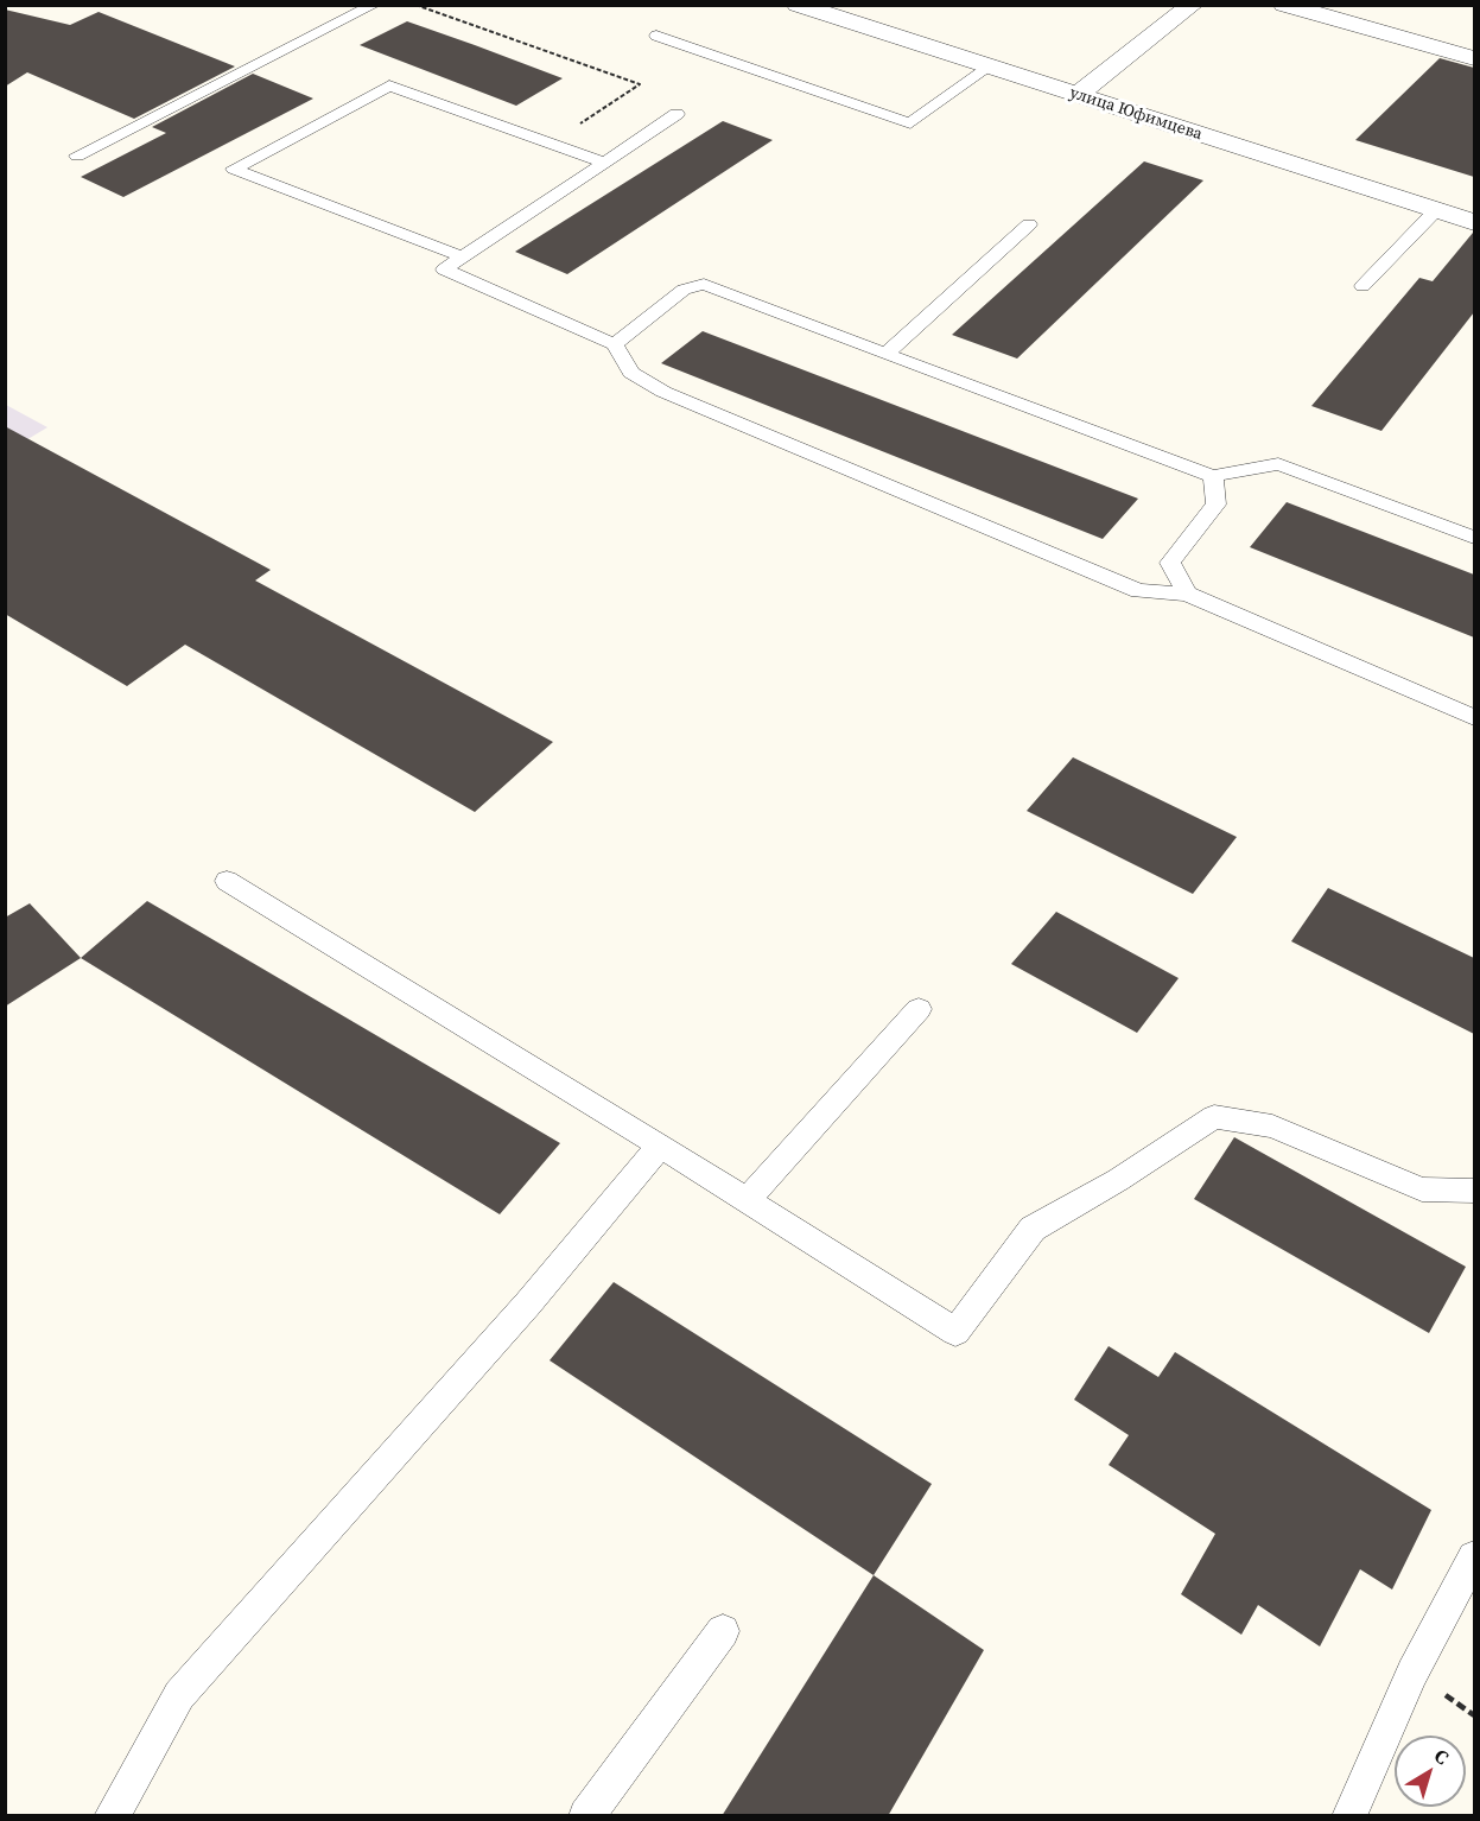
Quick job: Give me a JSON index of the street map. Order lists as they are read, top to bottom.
{
  "streets": {
    "street": ["улица Юфимцева"]
  },
  "north": "top right"
}
